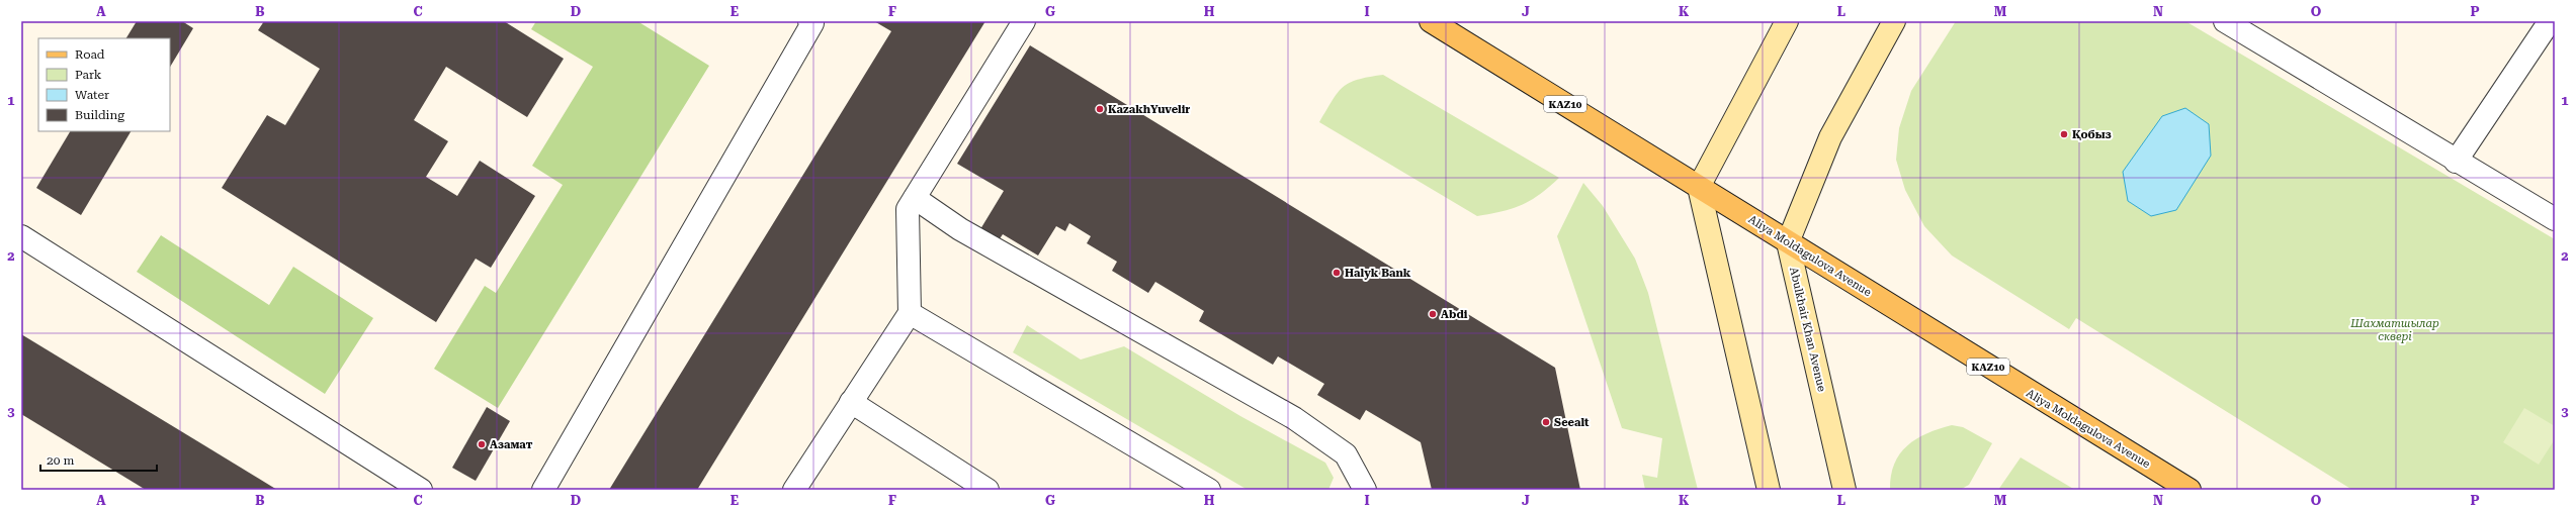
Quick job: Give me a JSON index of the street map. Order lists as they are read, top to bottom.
{
  "streets": {
    "main road": ["KAZ10", "Aliya Moldagulova Avenue", "Abulkhair Khan Avenue"]
  },
  "crossings": [
    ["Aliya Moldagulova Avenue", "Abulkhair Khan Avenue"]
  ],
  "parks": ["Шахматшылар сквері"],
  "places": [
    "KazakhYuvelir",
    "Қобыз",
    "Halyk Bank",
    "Abdi",
    "Seealt",
    "Азамат"
  ],
  "legend": [
    "Road",
    "Park",
    "Water",
    "Building"
  ],
  "scale_bar": "20 m",
  "grid": {
    "columns": [
      "A",
      "B",
      "C",
      "D",
      "E",
      "F",
      "G",
      "H",
      "I",
      "J",
      "K",
      "L",
      "M",
      "N",
      "O",
      "P"
    ],
    "rows": ["1", "2", "3"]
  }
}
